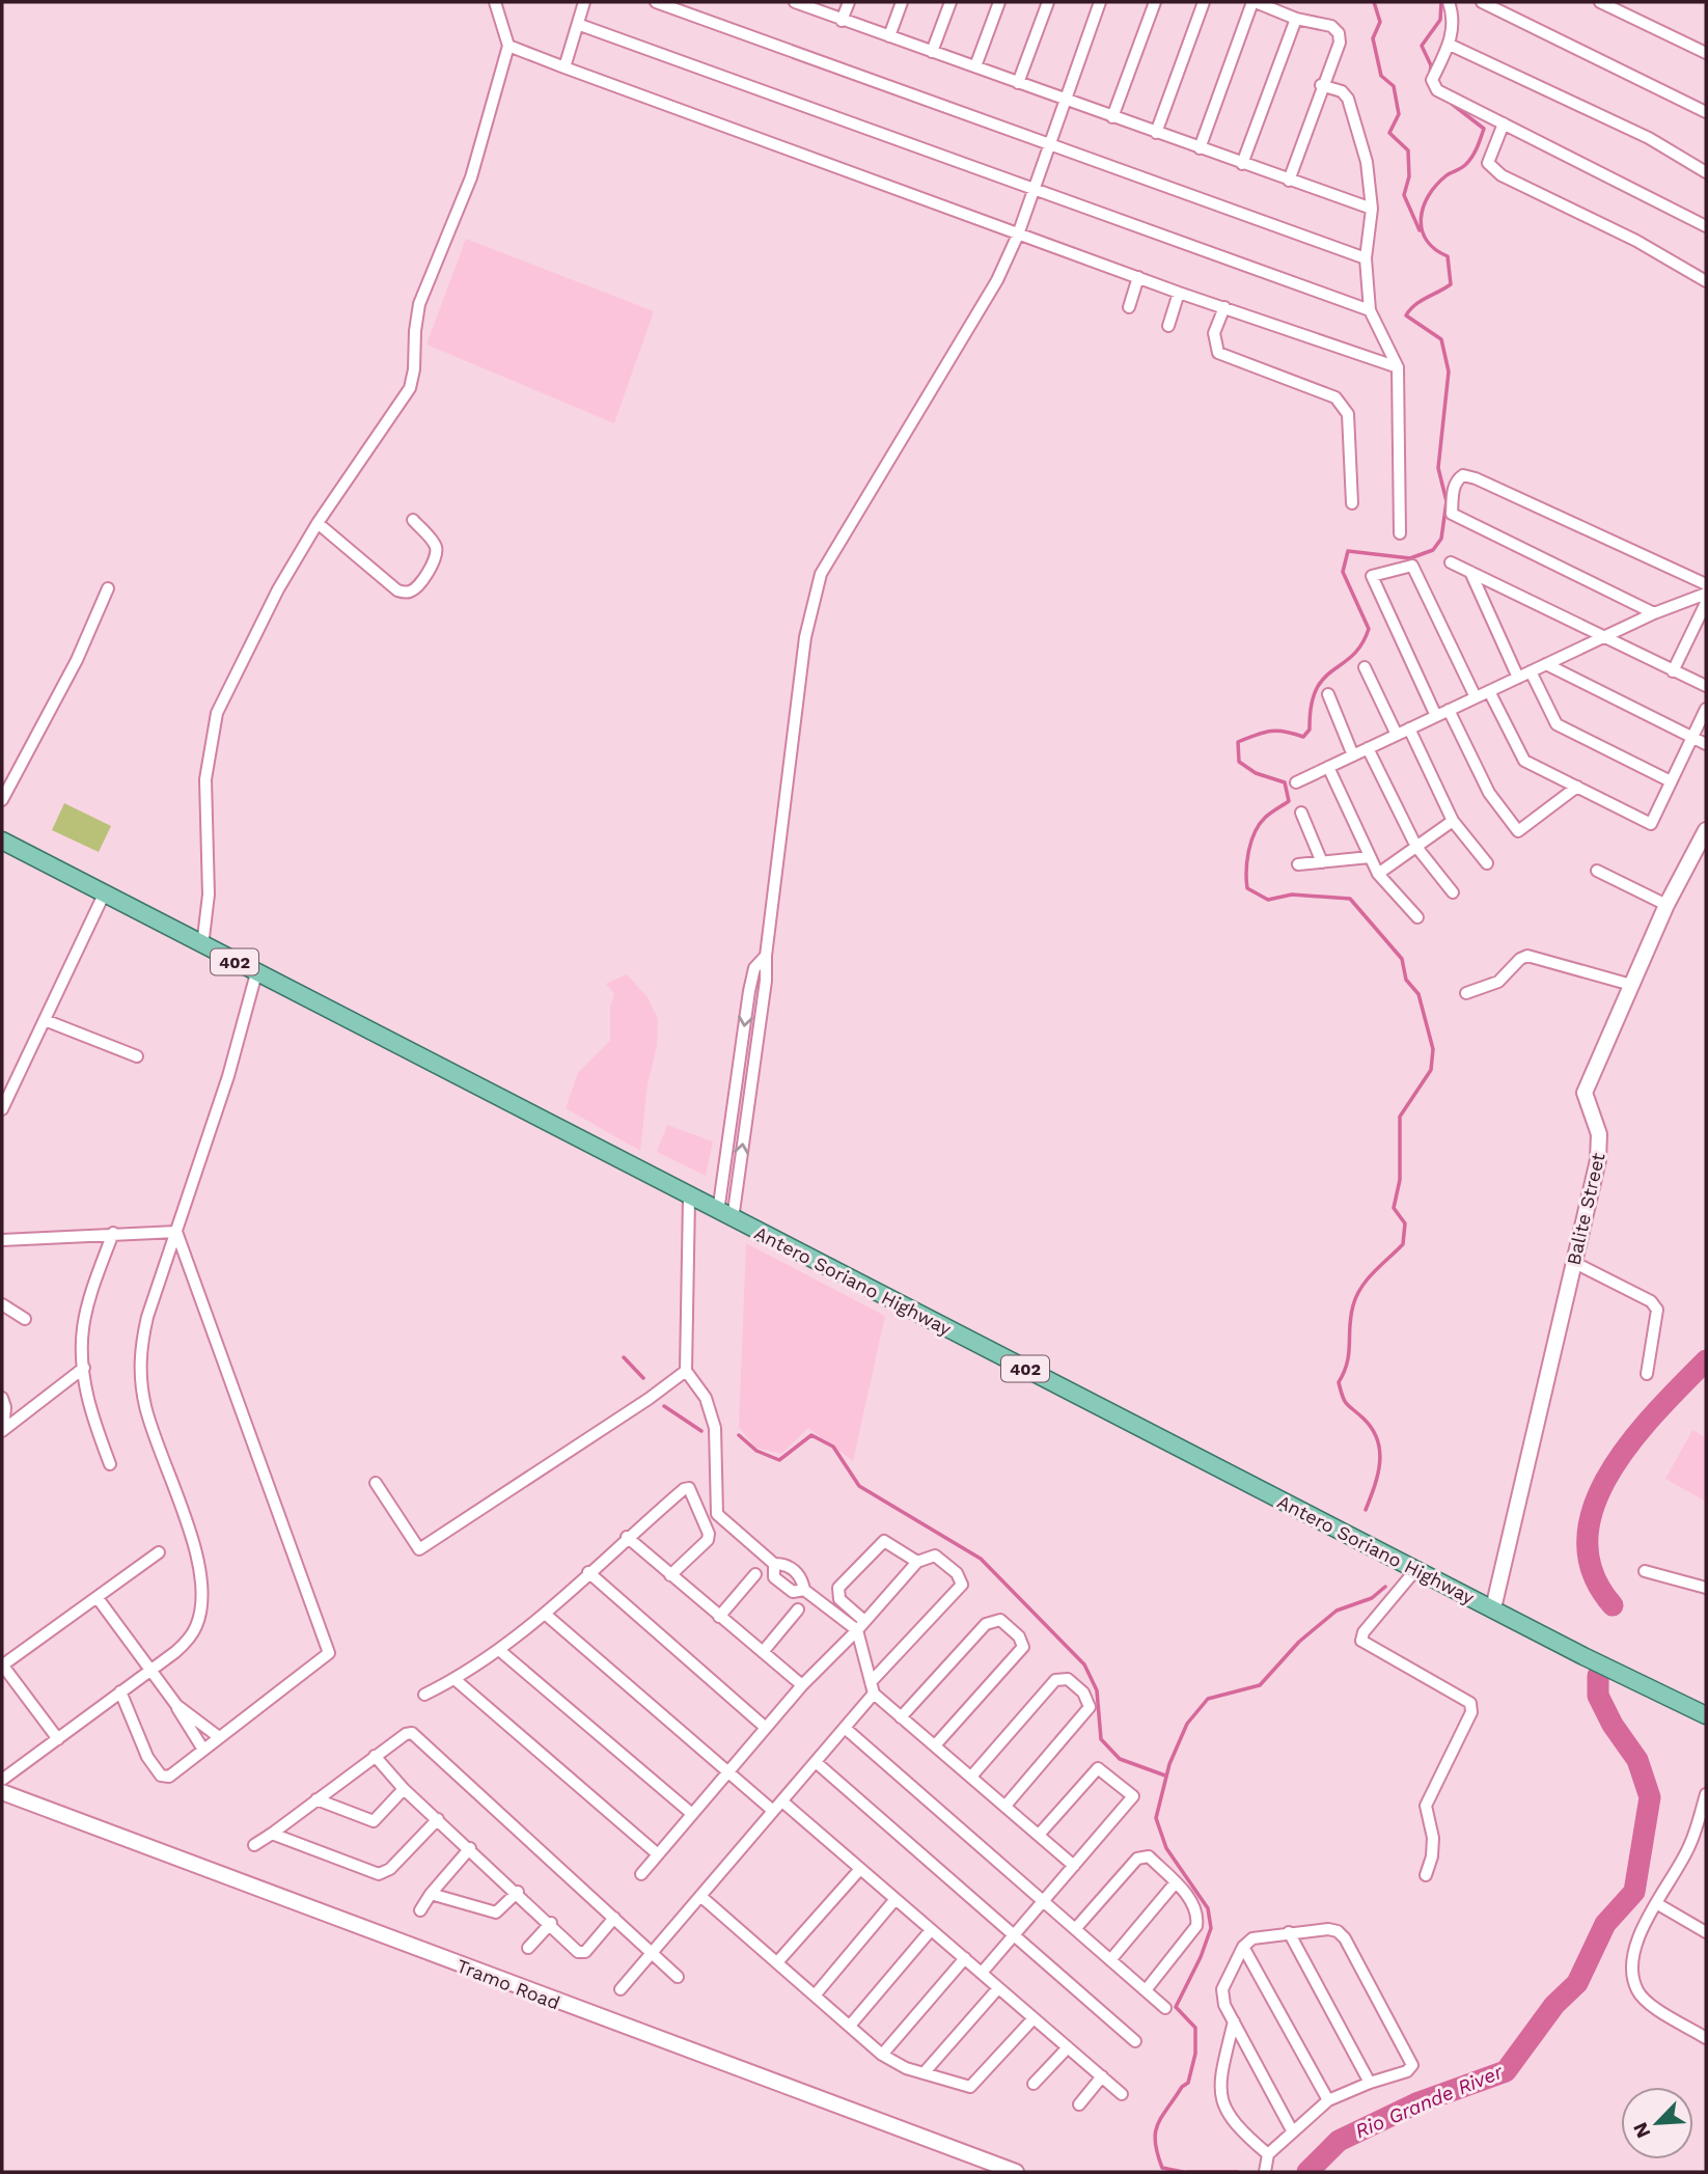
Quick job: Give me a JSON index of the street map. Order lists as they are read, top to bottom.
{
  "streets": {
    "main road": ["402", "Antero Soriano Highway"],
    "street": ["Balite Street", "Tramo Road"]
  },
  "crossings": [
    ["Balite Street", "Antero Soriano Highway"]
  ],
  "water": ["Rio Grande River"],
  "north": "bottom left"
}
